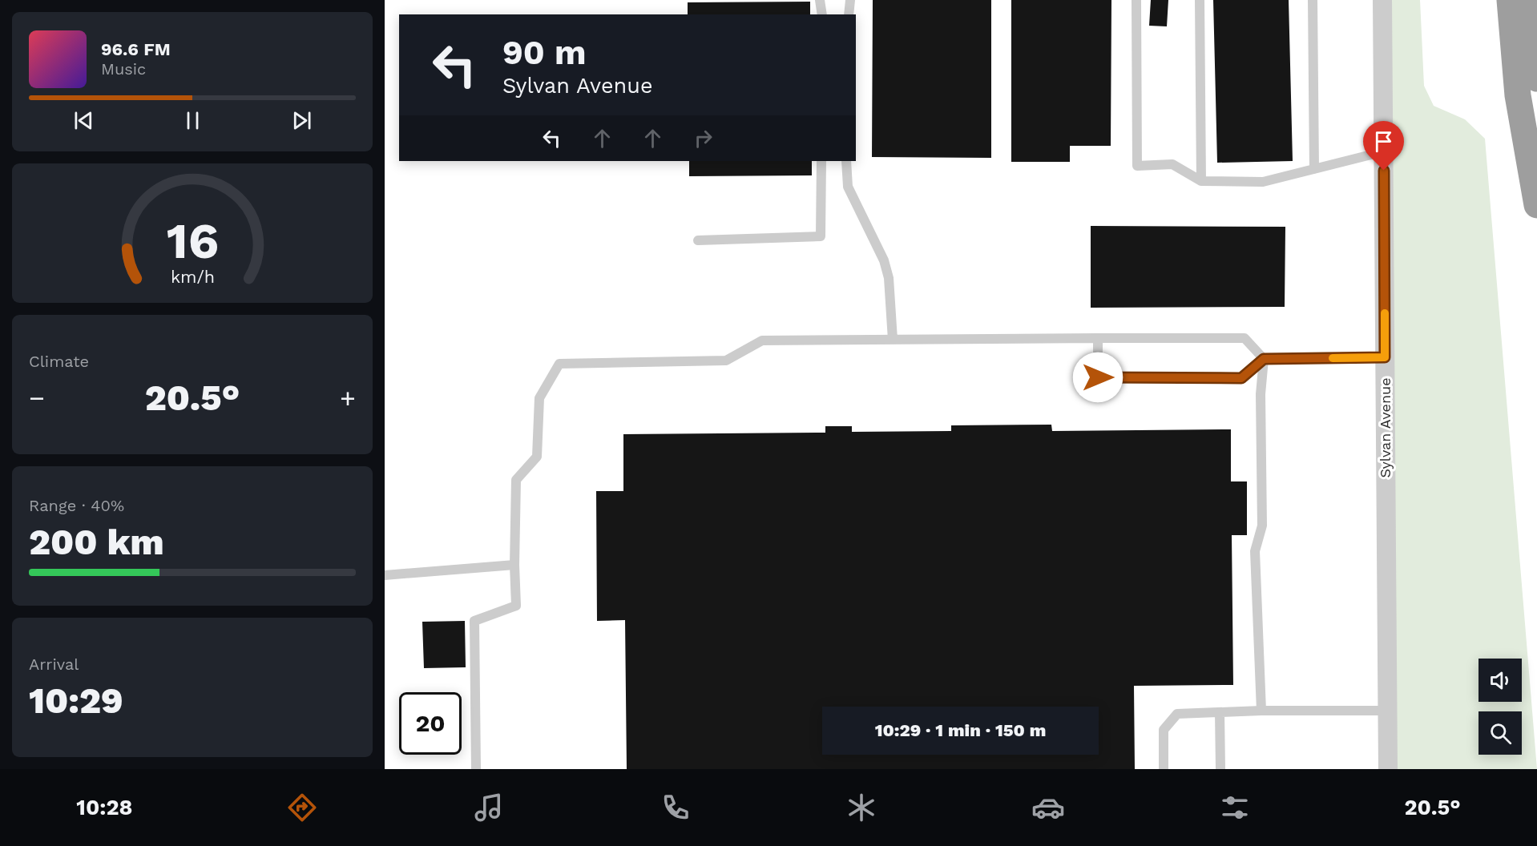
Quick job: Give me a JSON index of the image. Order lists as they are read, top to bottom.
{
  "streets": {
    "street": ["Sylvan Avenue"]
  },
  "page": {
    "turn": ["90 m", "Sylvan Avenue"],
    "song": ["96.6 FM", "Music"],
    "tile": [
      "Climate",
      ["Range · 40%", "200 km"],
      ["Arrival", "10:29"]
    ],
    "heat": ["−", "20.5°", "+"],
    "limit": "20",
    "trip": "10:29 · 1 min · 150 m",
    "tabs": ["10:28", "20.5°"],
    "gauge": ["16", "km/h"]
  }
}
